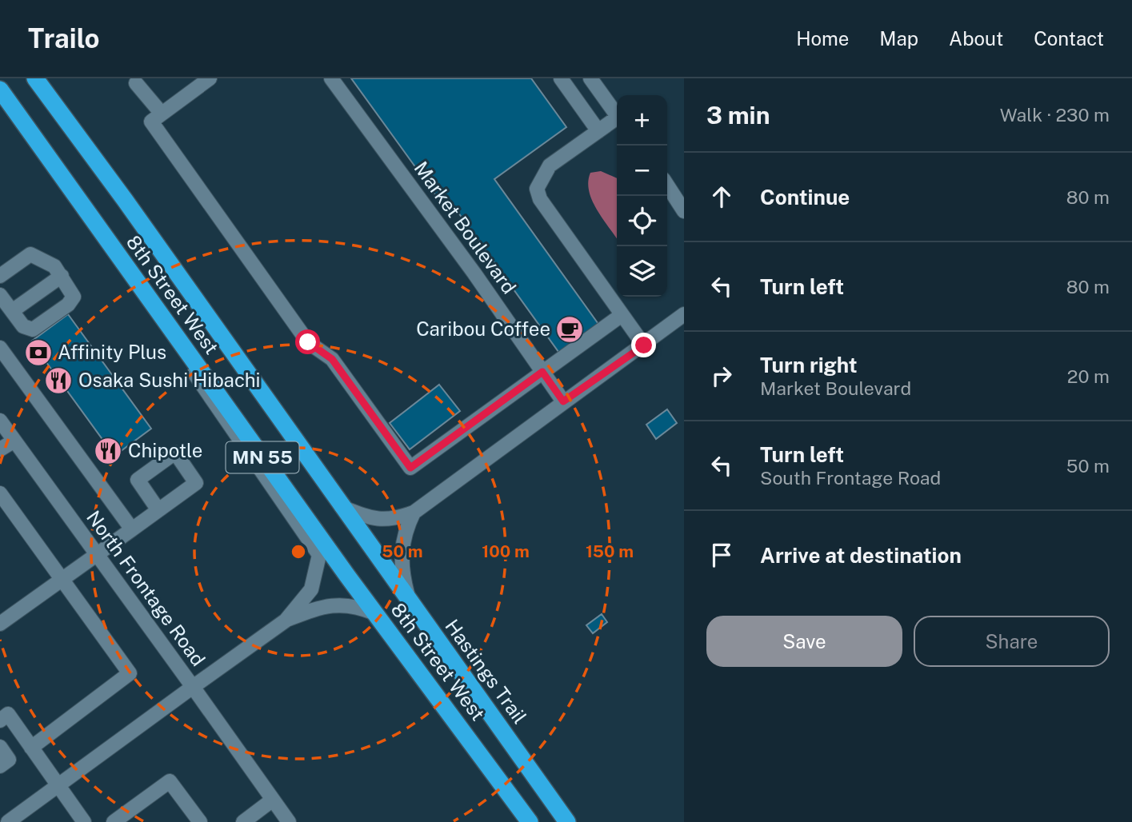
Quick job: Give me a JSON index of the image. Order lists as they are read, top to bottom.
{
  "streets": {
    "highway": ["8th Street West", "MN 55", "Hastings Trail"],
    "street": ["Market Boulevard", "North Frontage Road"]
  },
  "crossings": [
    ["8th Street West", "North Frontage Road"],
    ["8th Street West", "Hastings Trail"]
  ],
  "places": {
    "cafe": ["Caribou Coffee"],
    "bank": ["Affinity Plus"],
    "restaurant": ["Osaka Sushi Hibachi", "Chipotle"]
  },
  "page": {
    "header": "Trailo",
    "nav": [
      "Home",
      "Map",
      "About",
      "Contact"
    ],
    "heading": ["3 min", "Walk · 230 m"],
    "map_buttons": ["+", "−"],
    "list": [
      ["Continue", "80 m"],
      ["Turn left", "80 m"],
      ["Turn right", "Market Boulevard", "20 m"],
      ["Turn left", "South Frontage Road", "50 m"],
      "Arrive at destination"
    ],
    "buttons": ["Save", "Share"]
  },
  "rings": ["50 m", "100 m", "150 m"]
}
